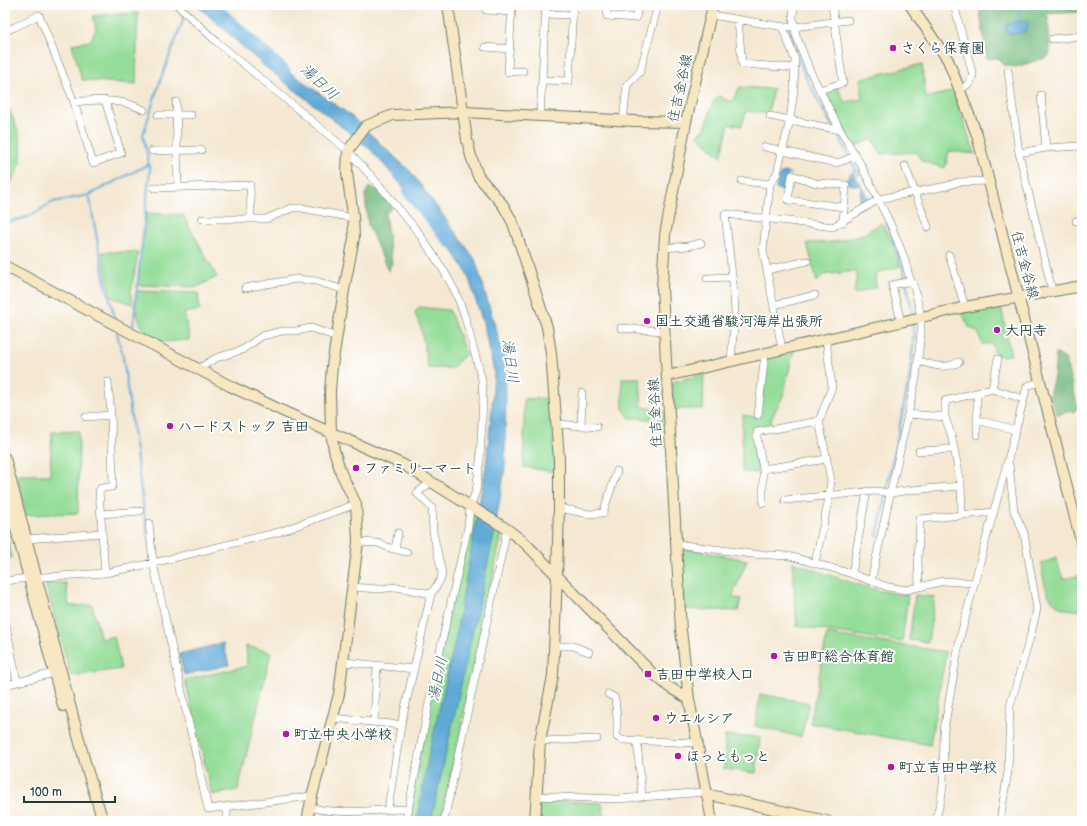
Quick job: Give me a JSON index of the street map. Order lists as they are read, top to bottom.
{
  "streets": {
    "street": ["住吉金谷線"]
  },
  "water": ["湯日川"],
  "places": {
    "other": [
      "さくら保育園",
      "国土交通省駿河海岸出張所",
      "大円寺",
      "ハードストック 吉田",
      "ファミリーマート",
      "吉田町総合体育館",
      "ウエルシア",
      "町立中央小学校",
      "ほっともっと",
      "町立吉田中学校"
    ],
    "transit": ["吉田中学校入口"]
  },
  "scale_bar": "100 m"
}
